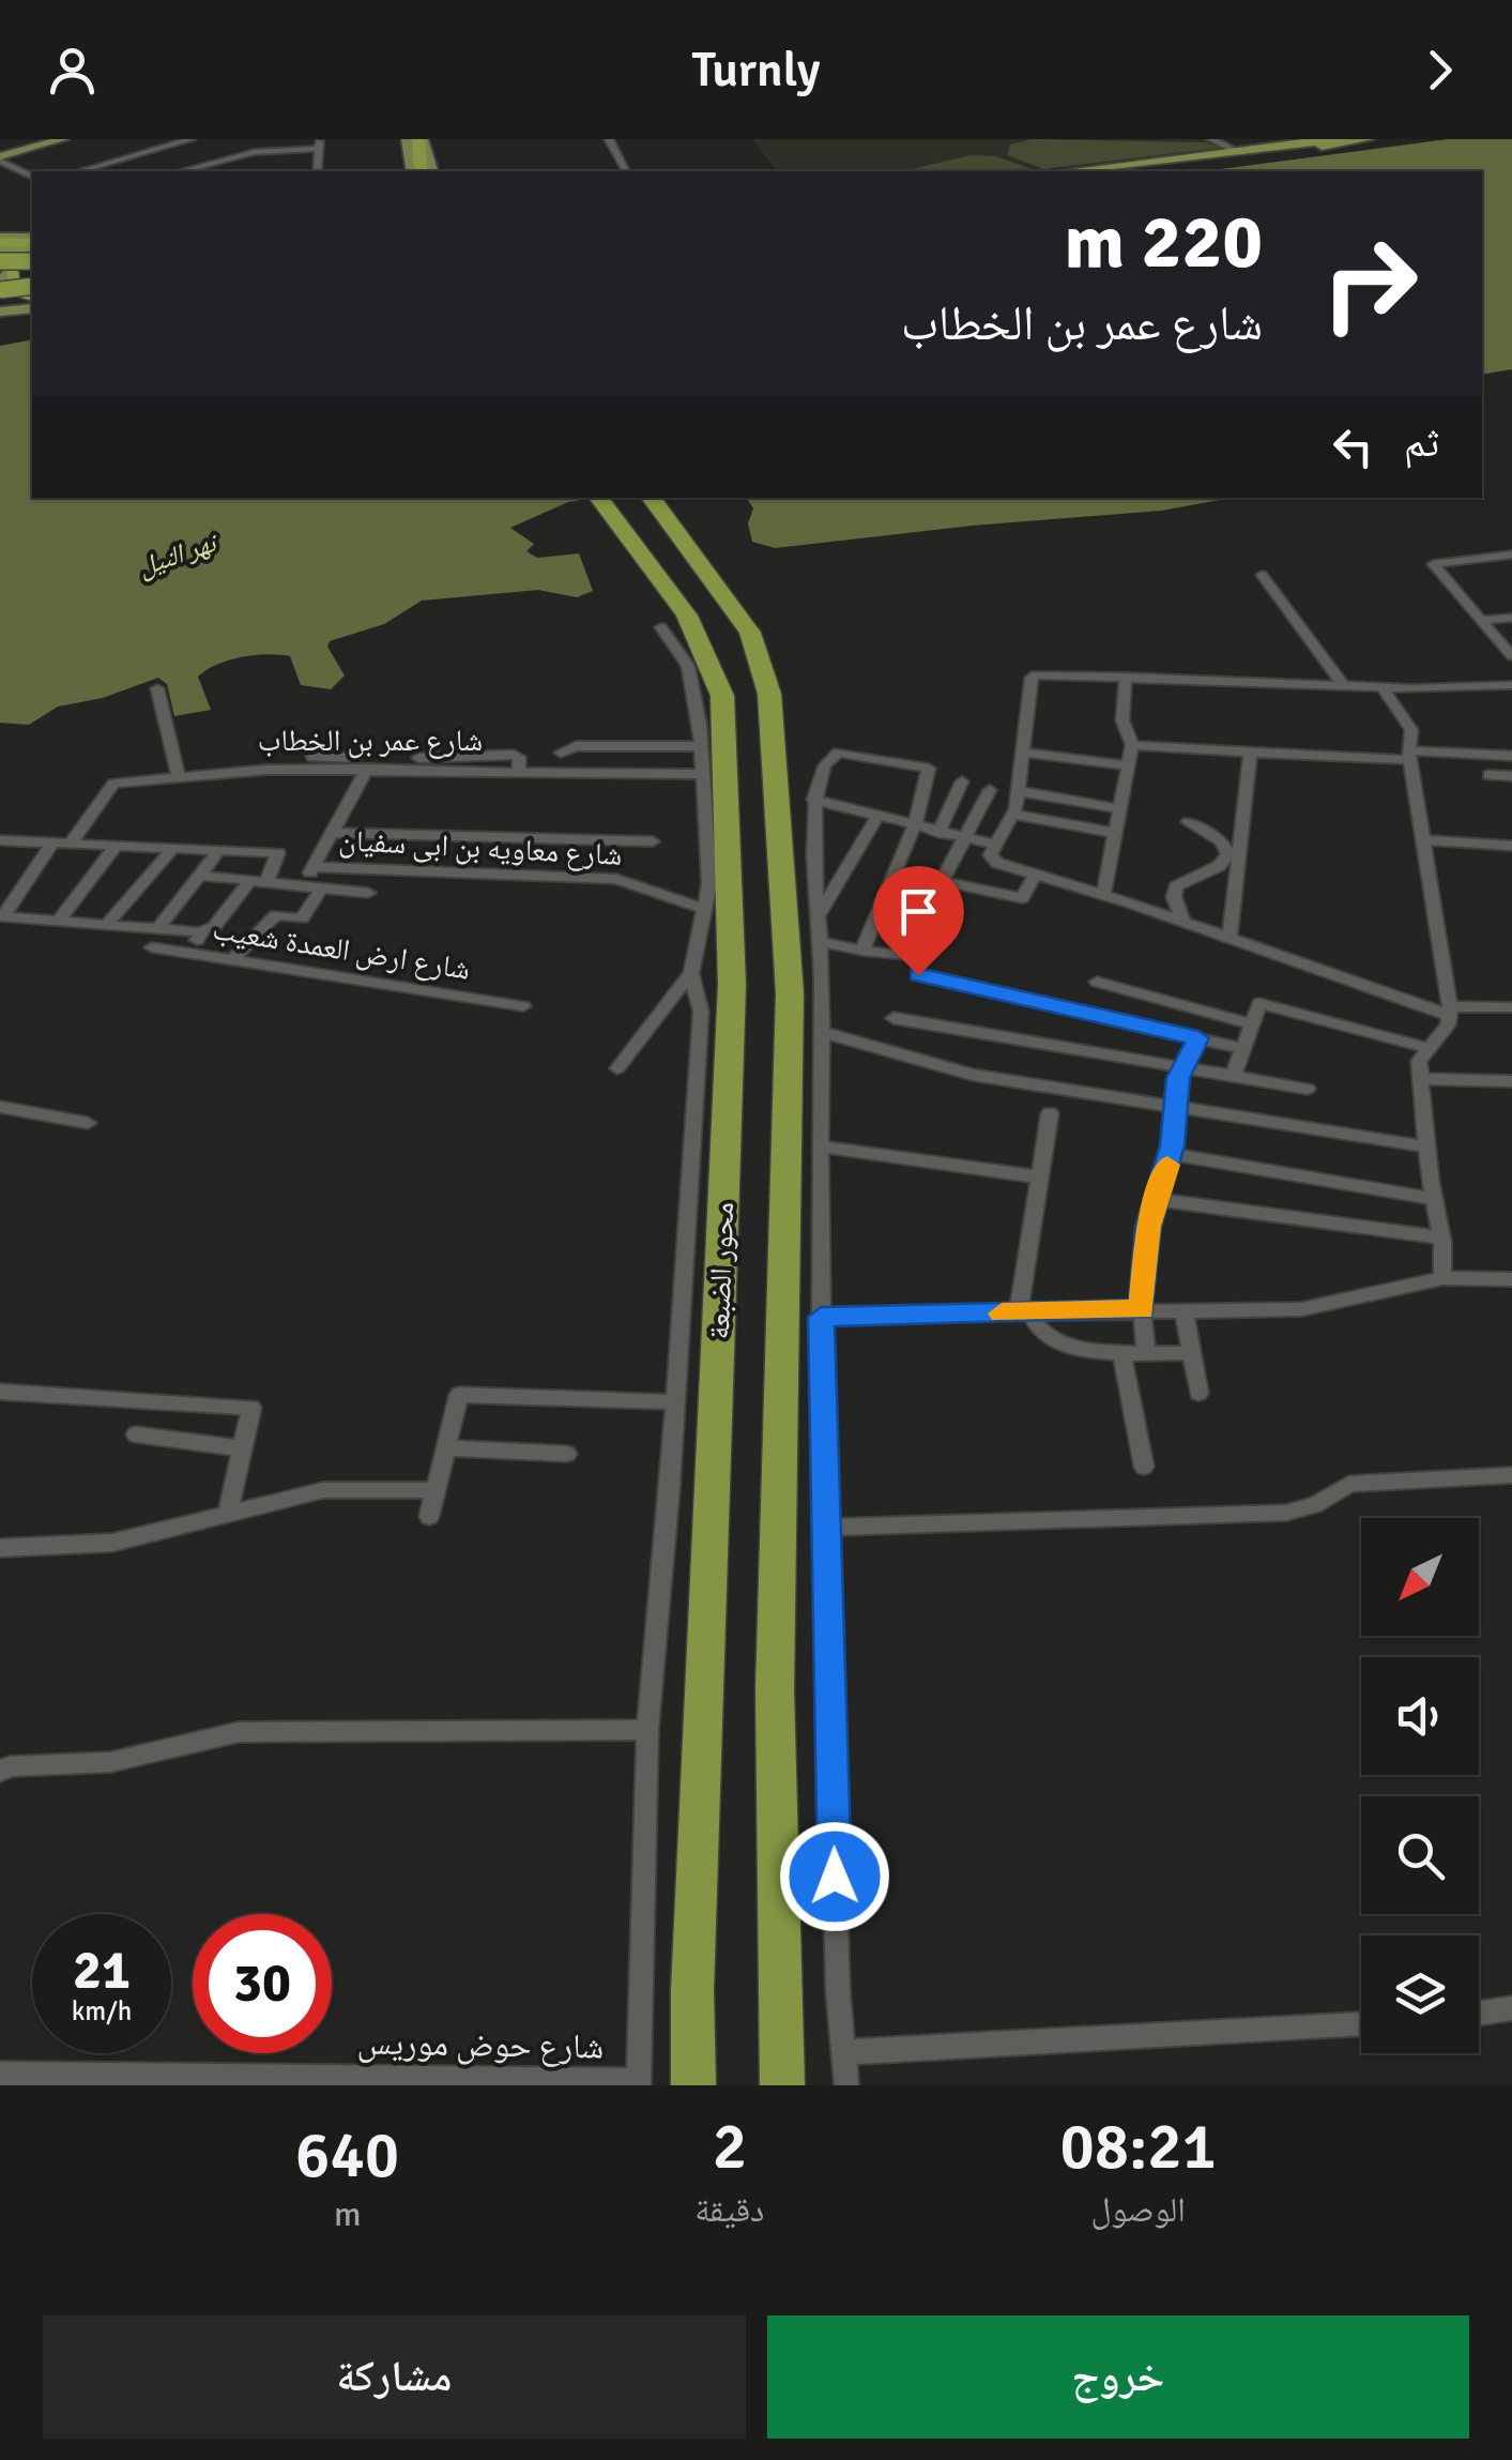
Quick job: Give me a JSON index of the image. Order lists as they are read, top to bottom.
{
  "streets": {
    "highway": ["محور الضبعة"],
    "street": [
      "شارع عمر بن الخطاب",
      "شارع معاويه بن ابى سفيان",
      "شارع ارض العمدة شعيب",
      "شارع حوض موريس"
    ]
  },
  "water": ["نهر النيل"],
  "north": "bottom left",
  "page": {
    "header": "Turnly",
    "turn": ["220 m", "شارع عمر بن الخطاب"],
    "then": "ثم",
    "speed": "21 km/h",
    "limit": "30",
    "eta": [
      "08:21",
      "الوصول",
      "2",
      "دقيقة",
      "640",
      "m"
    ],
    "buttons": ["خروج", "مشاركة"]
  }
}
